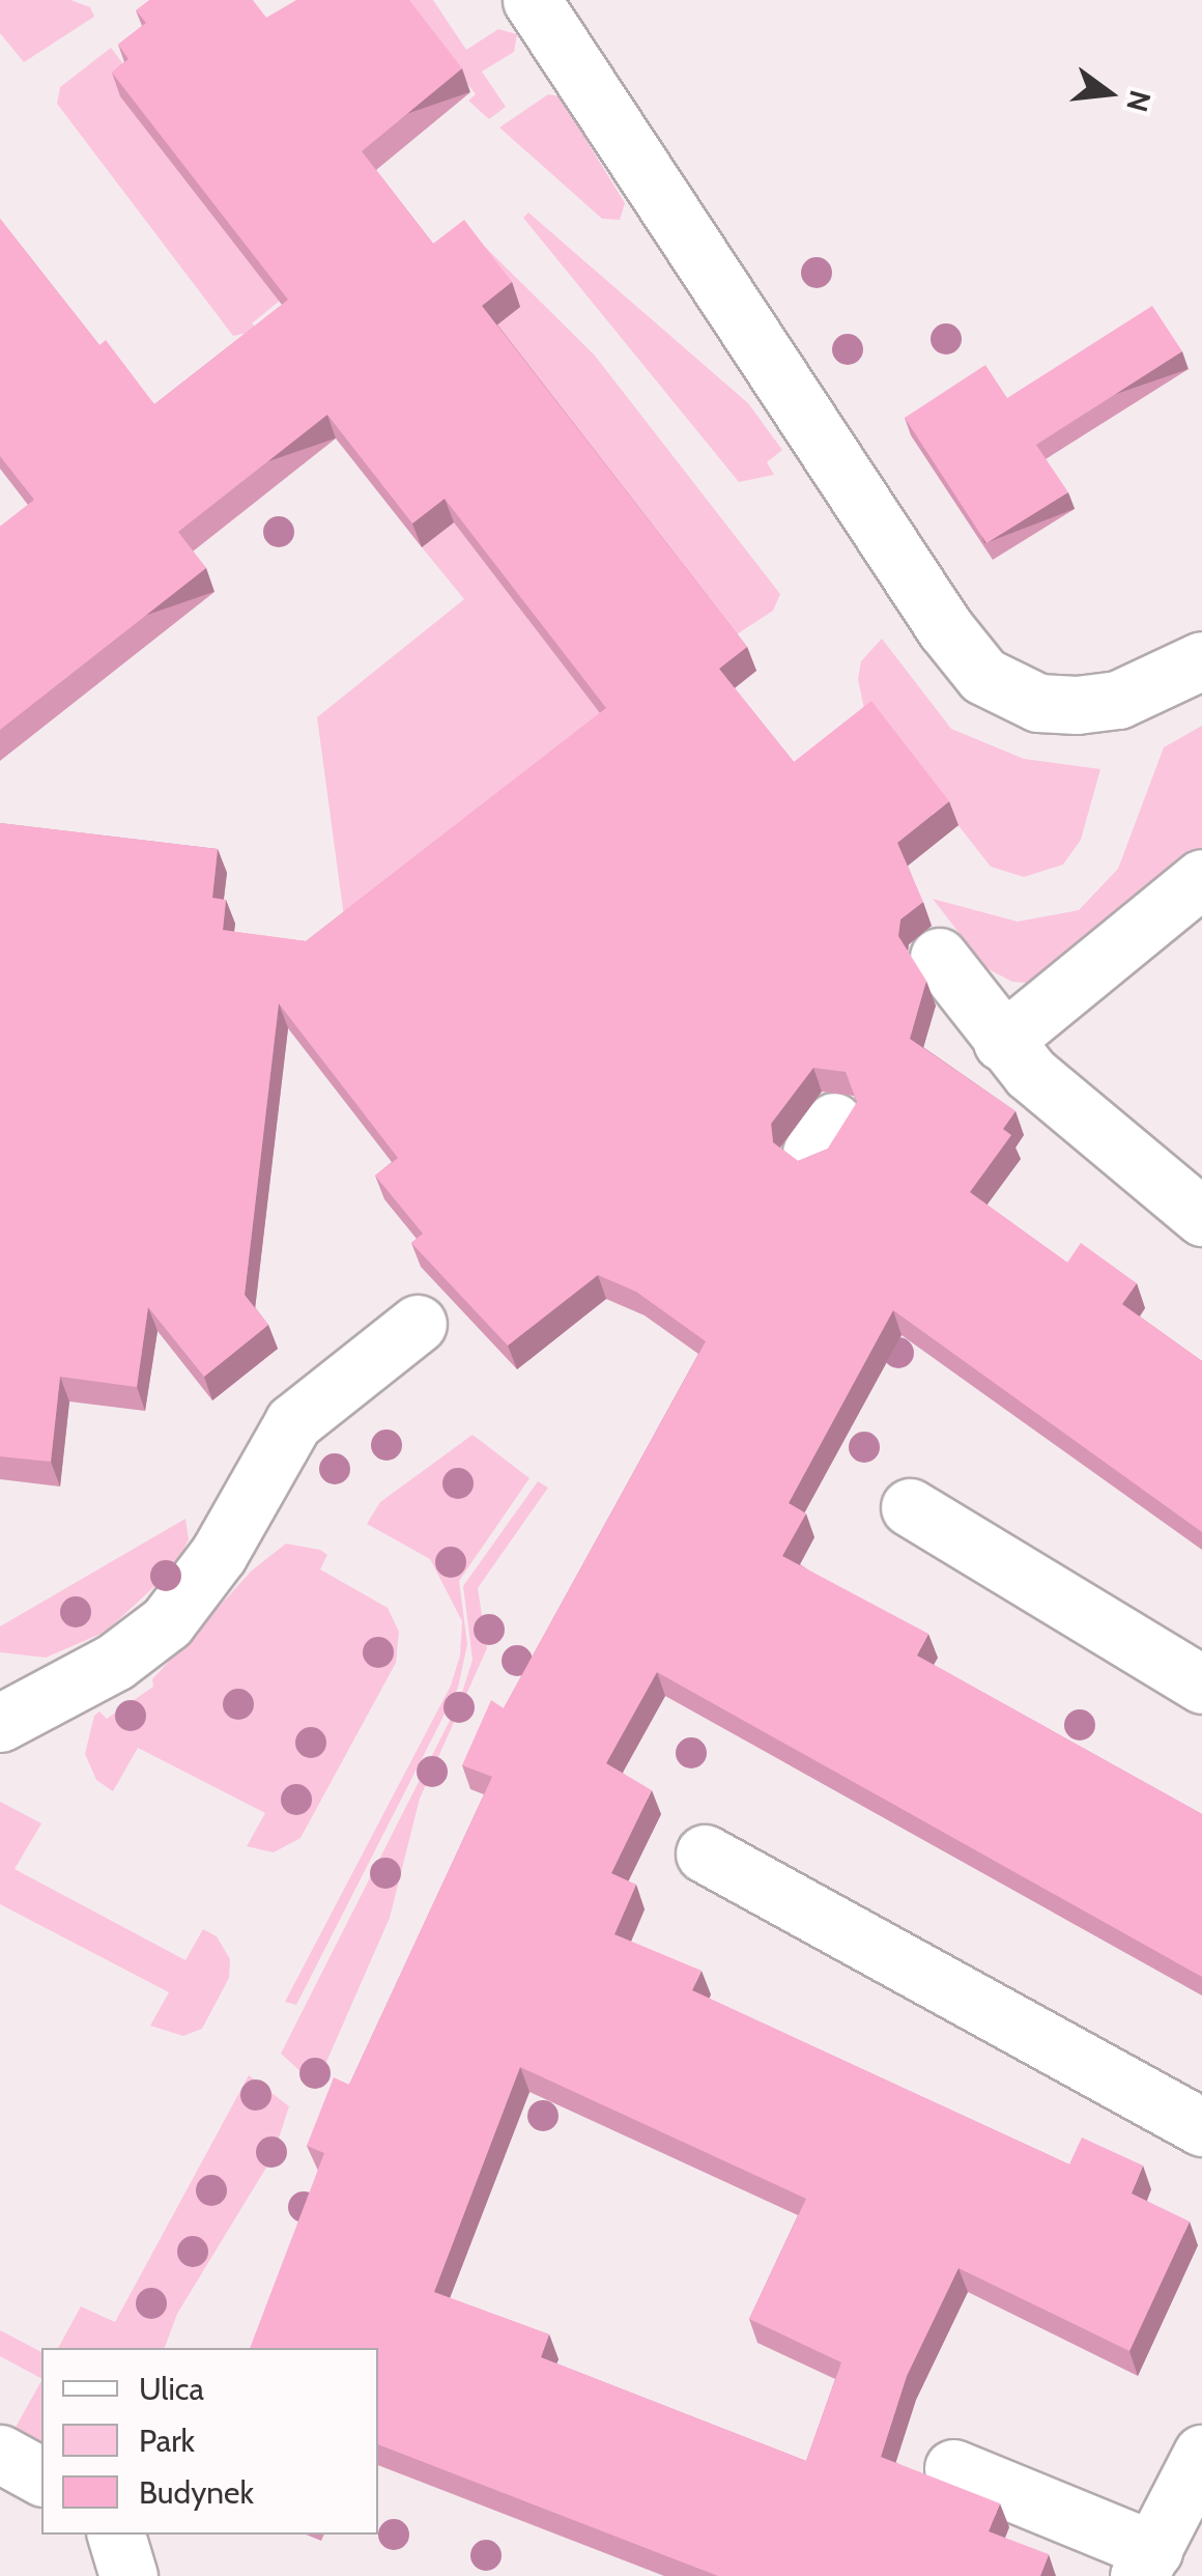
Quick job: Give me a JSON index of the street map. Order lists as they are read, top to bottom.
{
  "legend": ["Ulica", "Park", "Budynek"],
  "north": "right"
}
